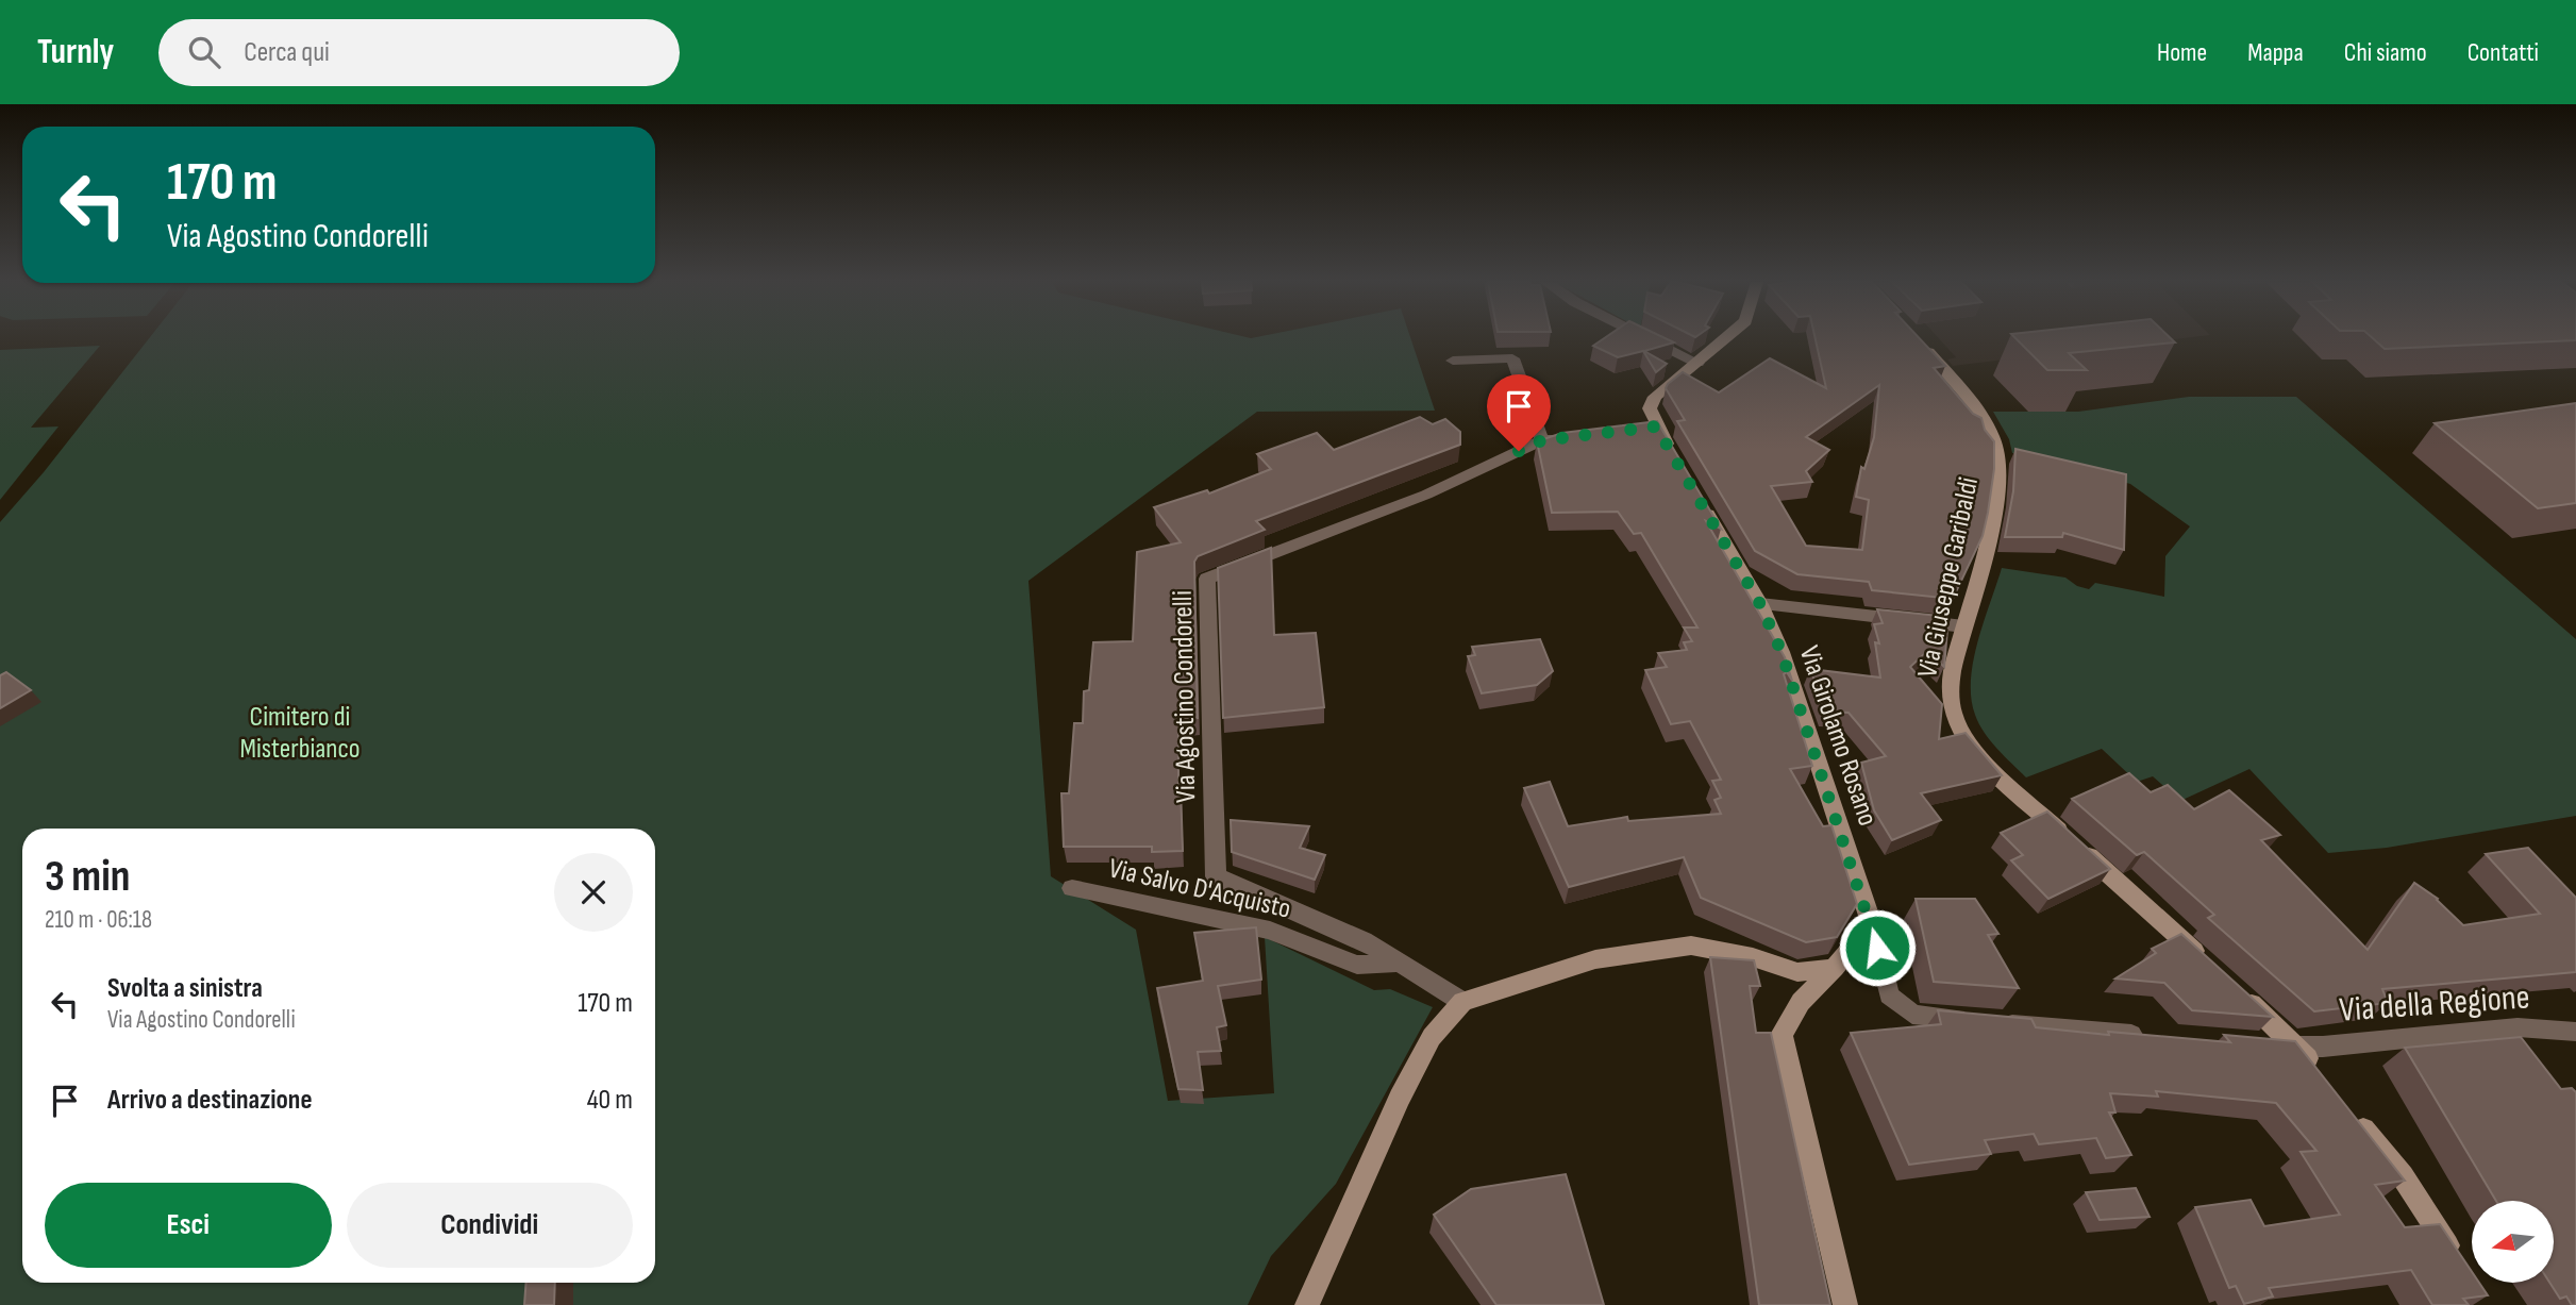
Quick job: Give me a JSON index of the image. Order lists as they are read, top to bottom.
{
  "streets": {
    "main road": ["Via Giuseppe Garibaldi", "Via Girolamo Rosano"],
    "street": ["Via Agostino Condorelli", "Via Salvo D'Acquisto", "Via della Regione"]
  },
  "crossings": [
    ["Via Agostino Condorelli", "Via Salvo D'Acquisto"]
  ],
  "parks": ["Cimitero di Misterbianco"],
  "north": "left",
  "page": {
    "header": "Turnly",
    "search": "Cerca qui",
    "nav": [
      "Home",
      "Mappa",
      "Chi siamo",
      "Contatti"
    ],
    "turn": ["170 m", "Via Agostino Condorelli"],
    "heading": ["3 min", "210 m · 06:18"],
    "list": [
      {
        "name": "Svolta a sinistra",
        "note": "Via Agostino Condorelli",
        "value": "170 m"
      },
      {
        "name": "Arrivo a destinazione",
        "value": "40 m"
      }
    ],
    "buttons": ["Esci", "Condividi"]
  }
}
